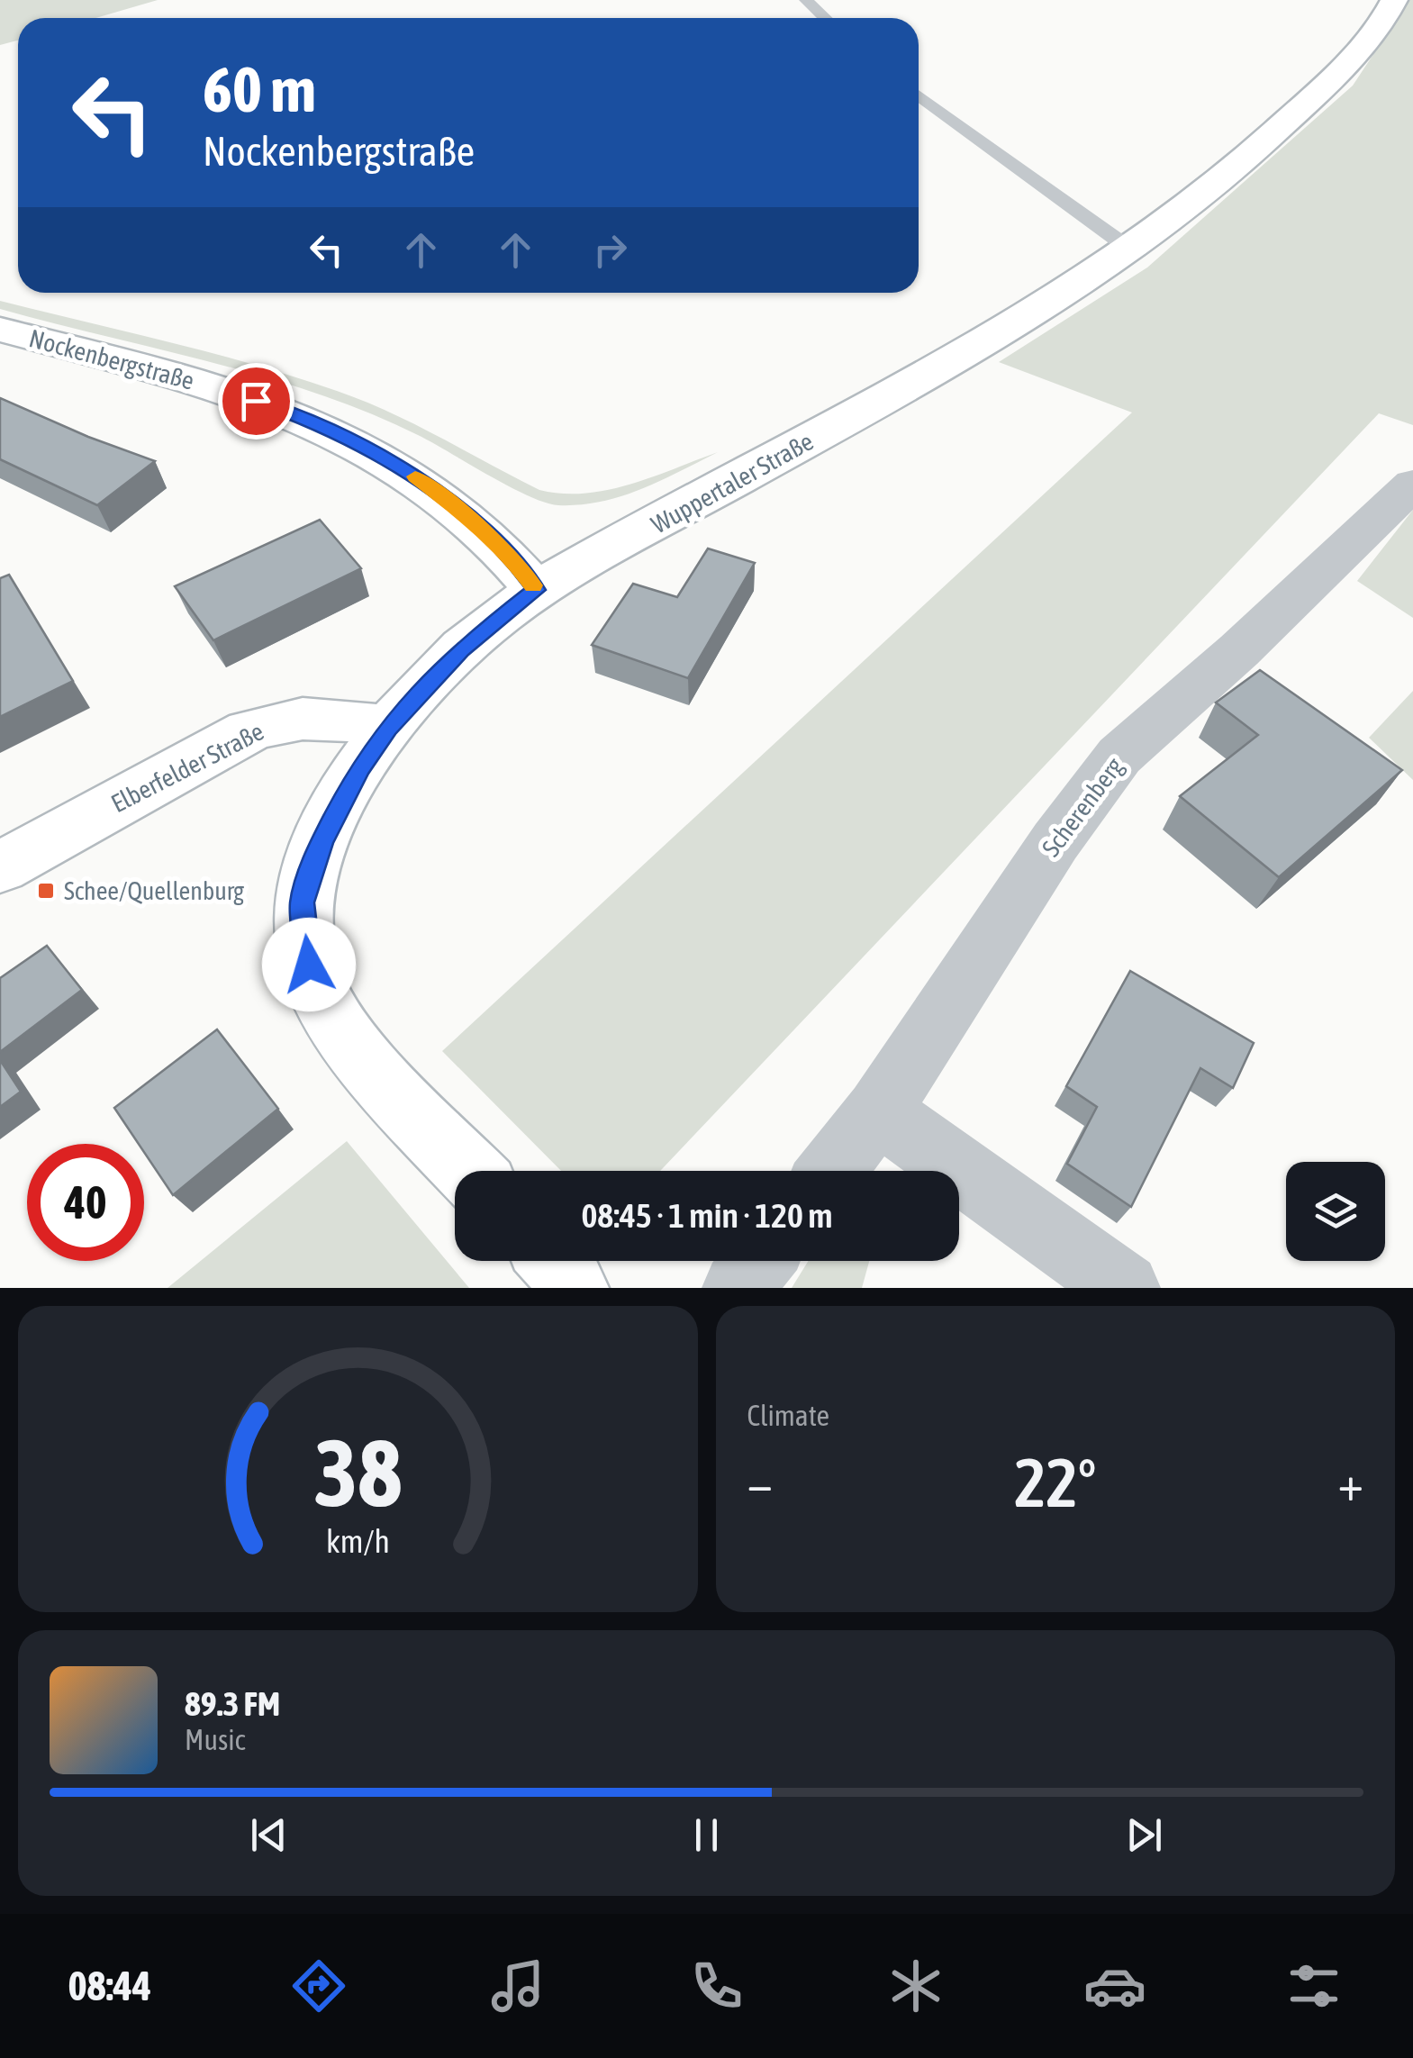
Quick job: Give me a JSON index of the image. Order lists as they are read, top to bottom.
{
  "streets": {
    "main road": ["Nockenbergstraße", "Wuppertaler Straße", "Elberfelder Straße"],
    "street": ["Scherenberg"]
  },
  "crossings": [
    ["Nockenbergstraße", "Wuppertaler Straße"],
    ["Wuppertaler Straße", "Elberfelder Straße"]
  ],
  "places": {
    "transit": ["Schee/Quellenburg"]
  },
  "page": {
    "turn": ["60 m", "Nockenbergstraße"],
    "limit": "40",
    "trip": "08:45 · 1 min · 120 m",
    "tile": "Climate",
    "heat": ["−", "22°", "+"],
    "song": ["89.3 FM", "Music"],
    "tabs": "08:44",
    "gauge": ["38", "km/h"]
  }
}
